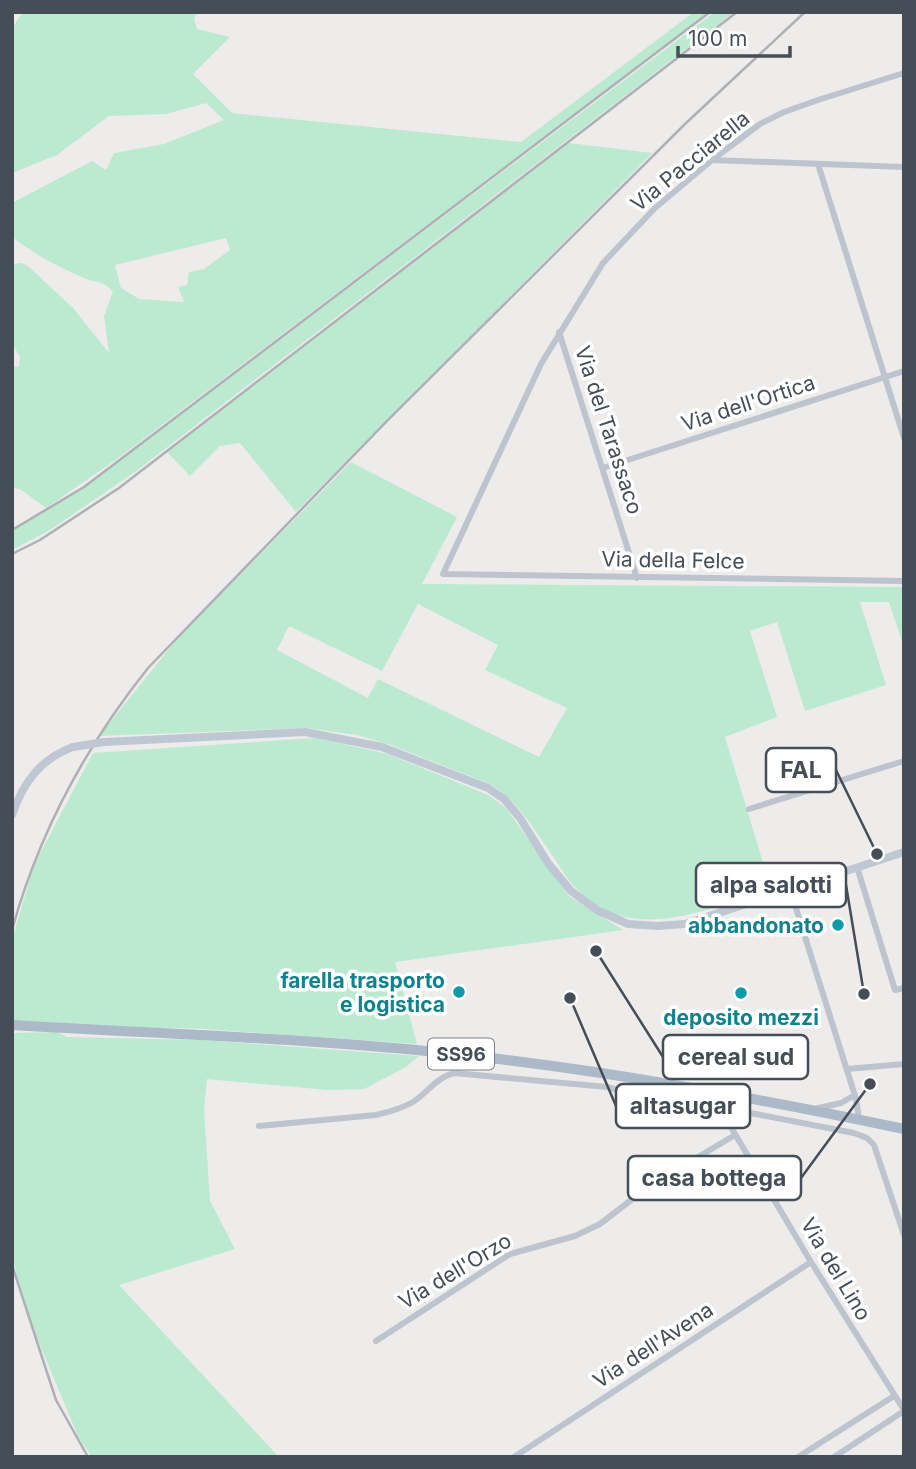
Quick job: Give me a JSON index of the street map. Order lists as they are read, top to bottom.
{
  "streets": {
    "main road": ["SS96"],
    "street": [
      "Via Pacciarella",
      "Via dell'Ortica",
      "Via del Tarassaco",
      "Via della Felce",
      "Via del Lino",
      "Via dell'Orzo",
      "Via dell'Avena"
    ]
  },
  "crossings": [
    ["Via Pacciarella", "Via del Tarassaco"],
    ["Via Pacciarella", "Via della Felce"],
    ["Via dell'Ortica", "Via del Tarassaco"],
    ["Via del Tarassaco", "Via della Felce"],
    ["Via del Lino", "Via dell'Orzo"],
    ["Via del Lino", "Via dell'Avena"]
  ],
  "places": [
    "FAL",
    "abbandonato",
    "cereal sud",
    "farella trasporto e logistica",
    "deposito mezzi",
    "alpa salotti",
    "altasugar",
    "casa bottega"
  ],
  "scale_bar": "100 m"
}
